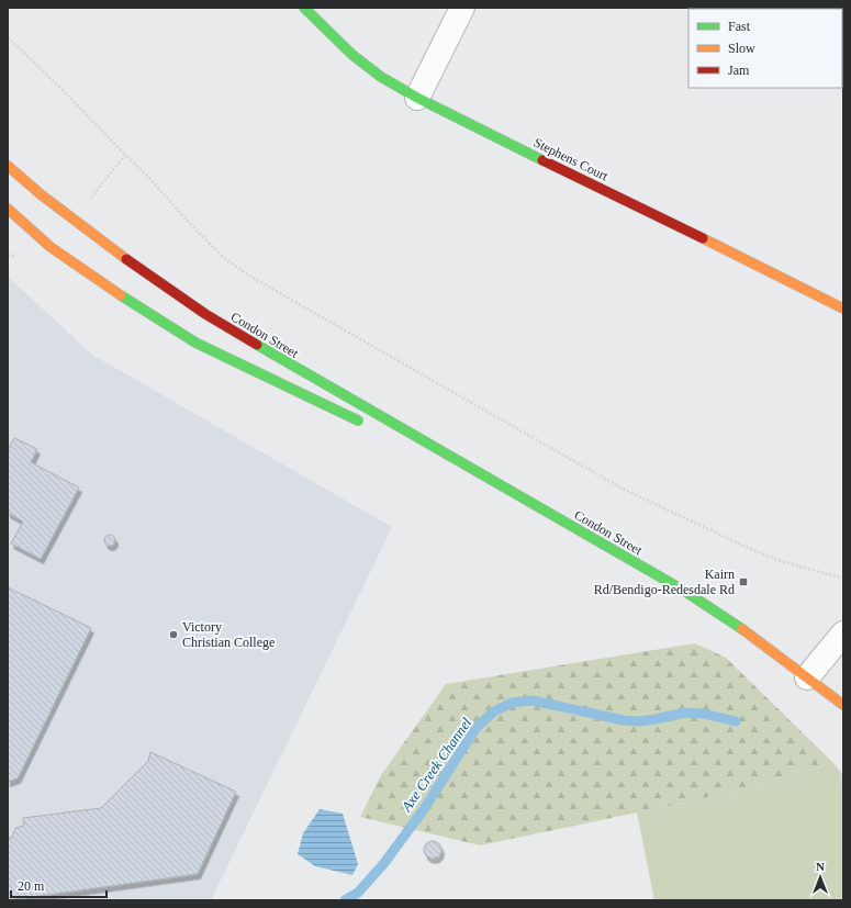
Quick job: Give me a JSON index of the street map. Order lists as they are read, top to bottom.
{
  "streets": {
    "main road": ["Stephens Court", "Condon Street"]
  },
  "water": ["Axe Creek Channel"],
  "places": {
    "transit": ["Kairn Rd/Bendigo-Redesdale Rd"],
    "other": ["Victory Christian College"]
  },
  "legend": ["Fast", "Slow", "Jam"],
  "scale_bar": "20 m",
  "north": "top"
}
